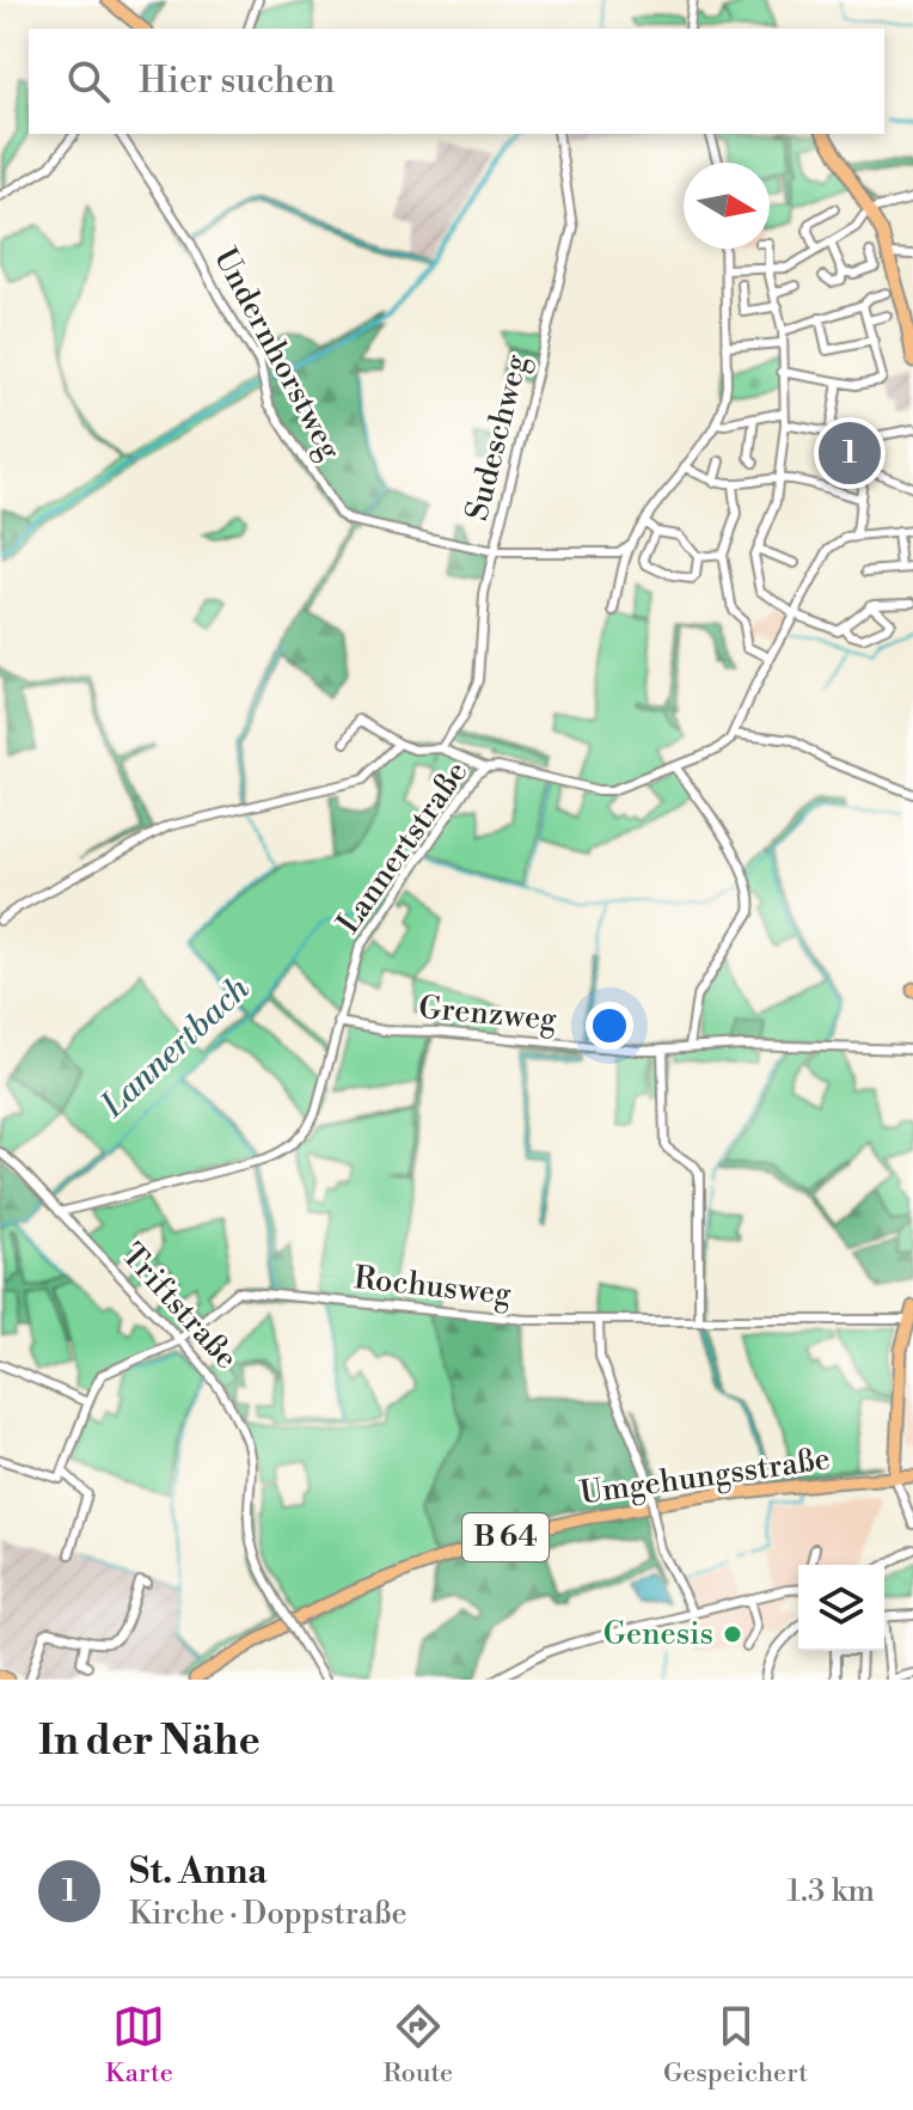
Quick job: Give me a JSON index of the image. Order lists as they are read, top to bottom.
{
  "streets": {
    "main road": ["Umgehungsstraße", "B 64"],
    "street": [
      "Undernhorstweg",
      "Sudeschweg",
      "Lannertstraße",
      "Grenzweg",
      "Rochusweg",
      "Triftstraße"
    ]
  },
  "crossings": [
    ["Undernhorstweg", "Sudeschweg"],
    ["Lannertstraße", "Grenzweg"],
    ["Lannertstraße", "Triftstraße"],
    ["Rochusweg", "Triftstraße"]
  ],
  "water": ["Lannertbach"],
  "places": ["Genesis"],
  "north": "right",
  "page": {
    "search": "Hier suchen",
    "pins": "1",
    "heading": "In der Nähe",
    "list": [
      {
        "mark": "1",
        "name": "St. Anna",
        "note": "Kirche · Doppstraße",
        "value": "1.3 km"
      }
    ],
    "nav": ["Karte", "Route", "Gespeichert"]
  }
}
